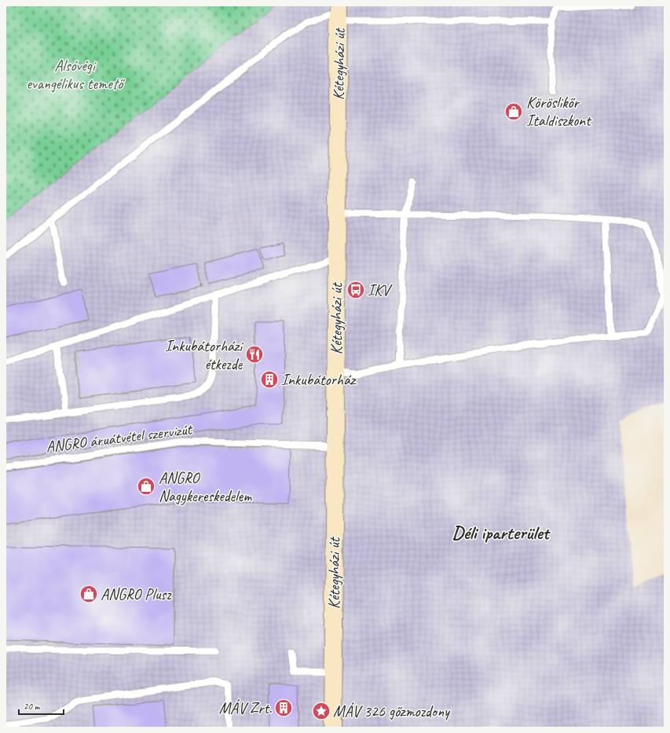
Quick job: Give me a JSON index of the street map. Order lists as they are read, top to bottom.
{
  "streets": {
    "street": ["Kétegyházi út"],
    "lane": ["ANGRO áruátvétel szervizút"]
  },
  "crossings": [
    ["Kétegyházi út", "ANGRO áruátvétel szervizút"]
  ],
  "districts": ["Déli iparterület"],
  "parks": ["Alsóvégi evangélikus temető"],
  "places": {
    "shop": ["Köröslikőr Italdiszkont", "ANGRO Nagykereskedelem", "ANGRO Plusz"],
    "bus stop": ["IKV"],
    "restaurant": ["Inkubátorházi étkezde"],
    "building": ["Inkubátorház", "MÁV Zrt."],
    "place": ["MÁV 326 gőzmozdony"]
  },
  "scale_bar": "20 m"
}
